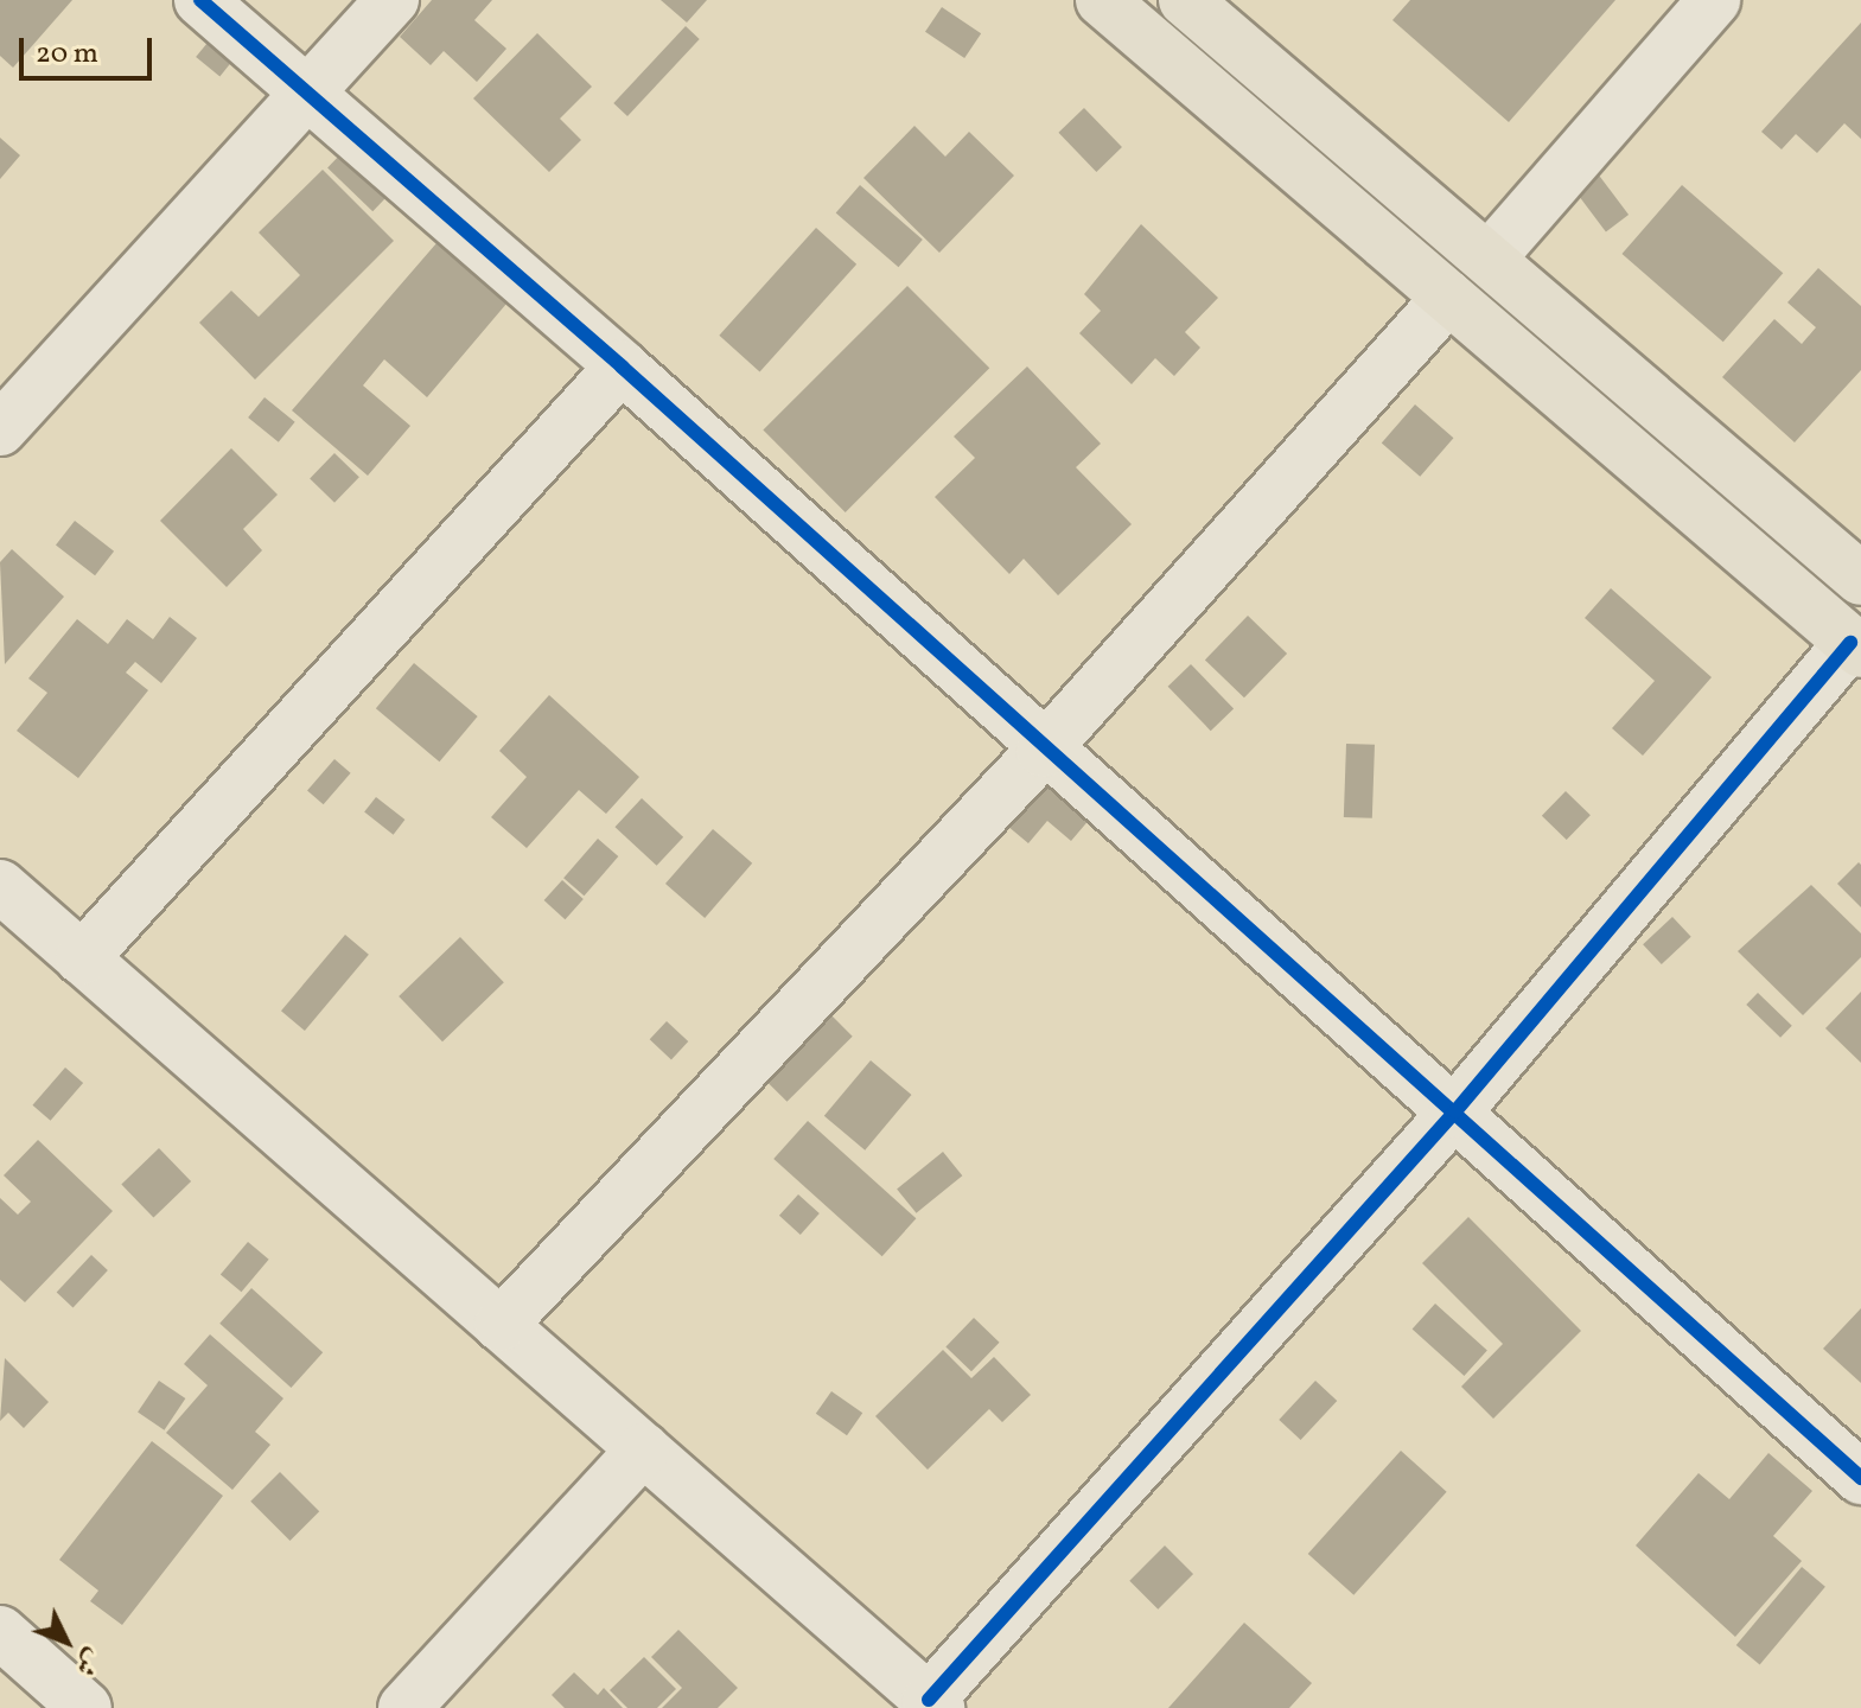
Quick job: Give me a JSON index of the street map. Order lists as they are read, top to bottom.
{
  "scale_bar": "20 m",
  "north": "bottom right"
}
